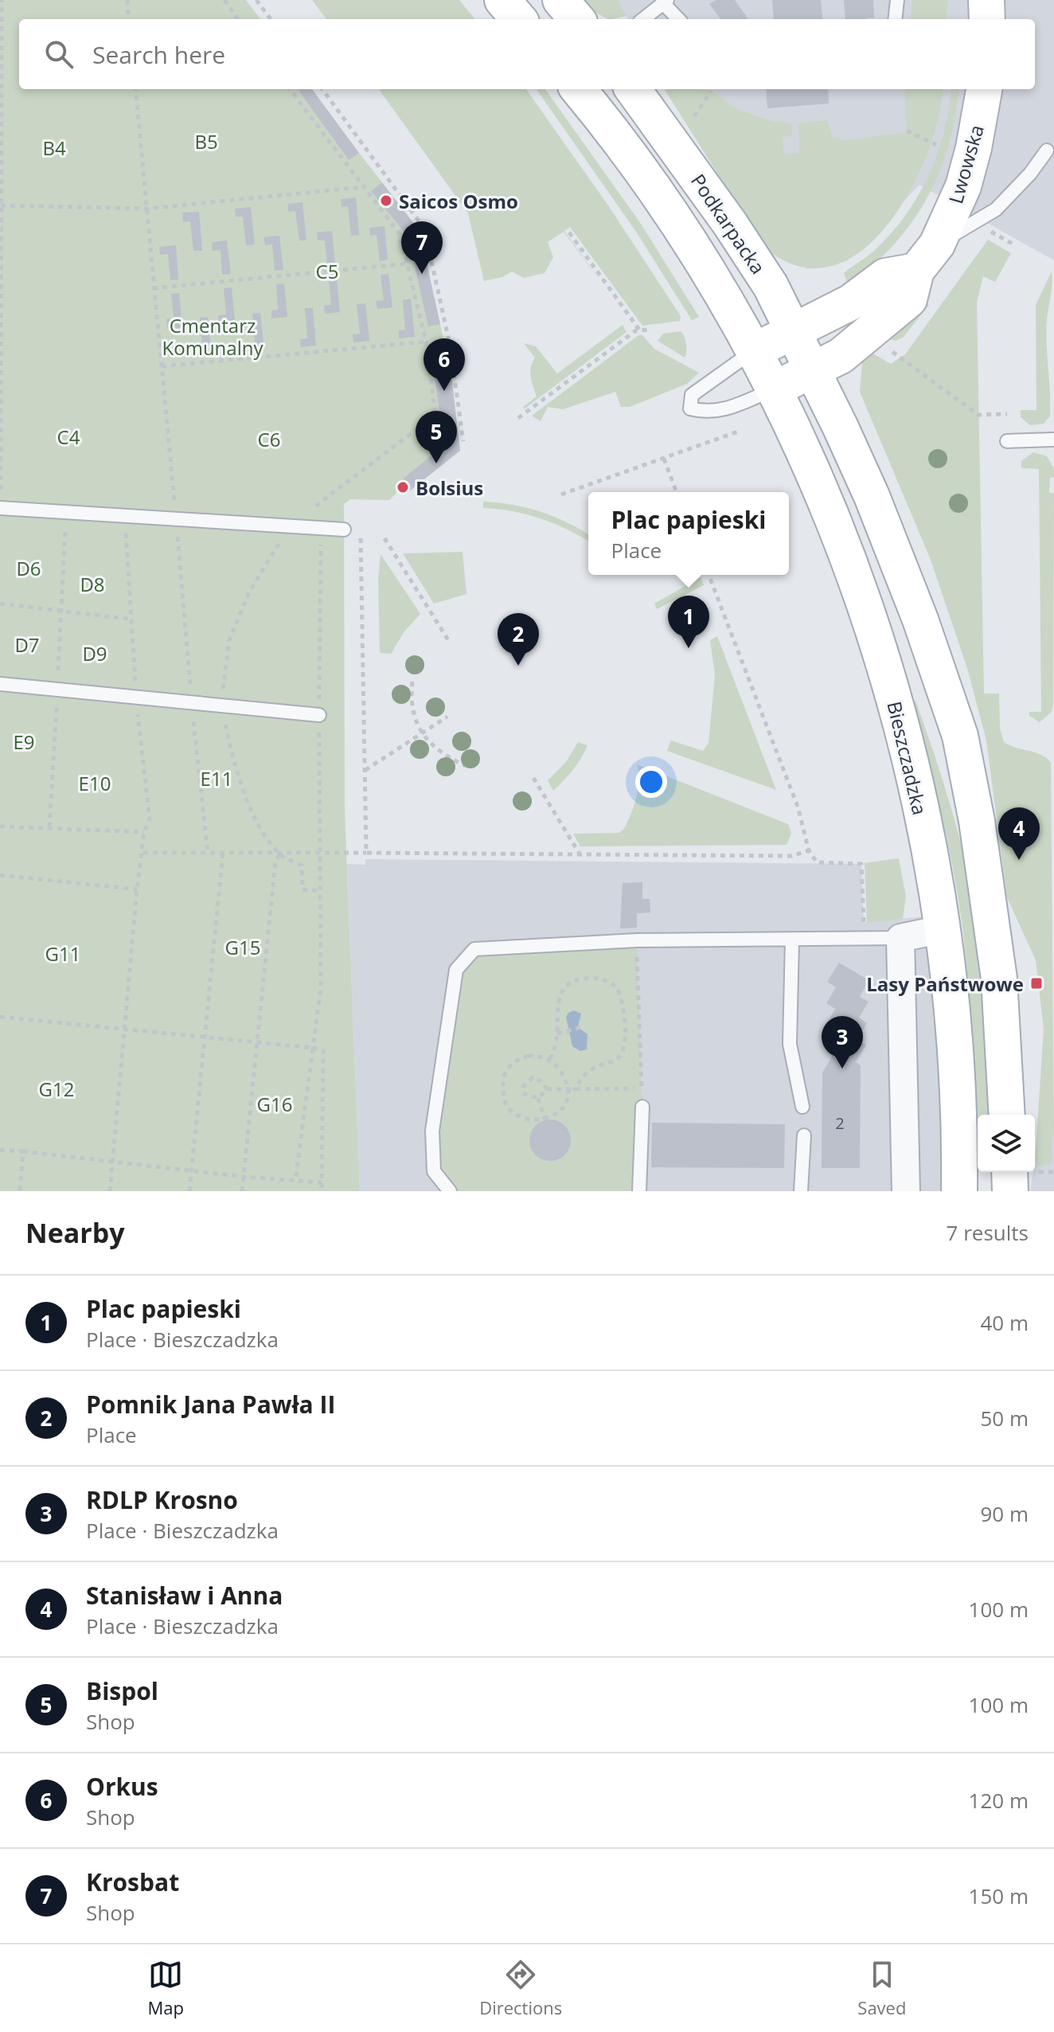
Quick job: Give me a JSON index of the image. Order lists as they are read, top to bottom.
{
  "streets": {
    "main road": ["Lwowska", "Podkarpacka", "Bieszczadzka"]
  },
  "crossings": [
    ["Lwowska", "Podkarpacka"],
    ["Lwowska", "Bieszczadzka"]
  ],
  "parks": [
    "B5",
    "B4",
    "C5",
    "Cmentarz Komunalny",
    "C4",
    "C6",
    "D6",
    "D8",
    "D7",
    "D9",
    "E9",
    "E11",
    "E10",
    "G15",
    "G11",
    "G12",
    "G16"
  ],
  "places": {
    "other": ["Saicos Osmo", "Bolsius"],
    "transit": ["Lasy Państwowe"]
  },
  "house_numbers": ["2"],
  "page": {
    "search": "Search here",
    "pins": [
      "7",
      "6",
      "5",
      "1",
      "2",
      "4",
      "3"
    ],
    "popup": ["Plac papieski", "Place"],
    "heading": ["Nearby", "7 results"],
    "list": [
      {
        "mark": "1",
        "name": "Plac papieski",
        "note": "Place · Bieszczadzka",
        "value": "40 m"
      },
      {
        "mark": "2",
        "name": "Pomnik Jana Pawła II",
        "note": "Place",
        "value": "50 m"
      },
      {
        "mark": "3",
        "name": "RDLP Krosno",
        "note": "Place · Bieszczadzka",
        "value": "90 m"
      },
      {
        "mark": "4",
        "name": "Stanisław i Anna",
        "note": "Place · Bieszczadzka",
        "value": "100 m"
      },
      {
        "mark": "5",
        "name": "Bispol",
        "note": "Shop",
        "value": "100 m"
      },
      {
        "mark": "6",
        "name": "Orkus",
        "note": "Shop",
        "value": "120 m"
      },
      {
        "mark": "7",
        "name": "Krosbat",
        "note": "Shop",
        "value": "150 m"
      }
    ],
    "nav": ["Map", "Directions", "Saved"]
  }
}
